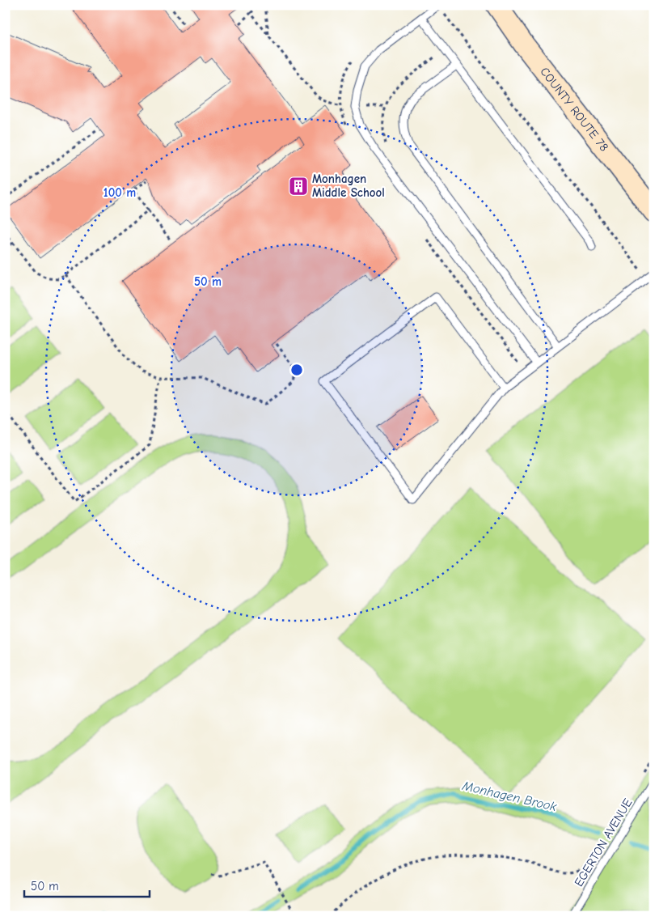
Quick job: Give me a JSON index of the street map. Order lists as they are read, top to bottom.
{
  "streets": {
    "street": ["COUNTY ROUTE 78"],
    "lane": ["EGERTON AVENUE"]
  },
  "water": ["Monhagen Brook"],
  "places": {
    "building": ["Monhagen Middle School"]
  },
  "scale_bar": "50 m",
  "rings": ["100 m", "50 m"]
}
